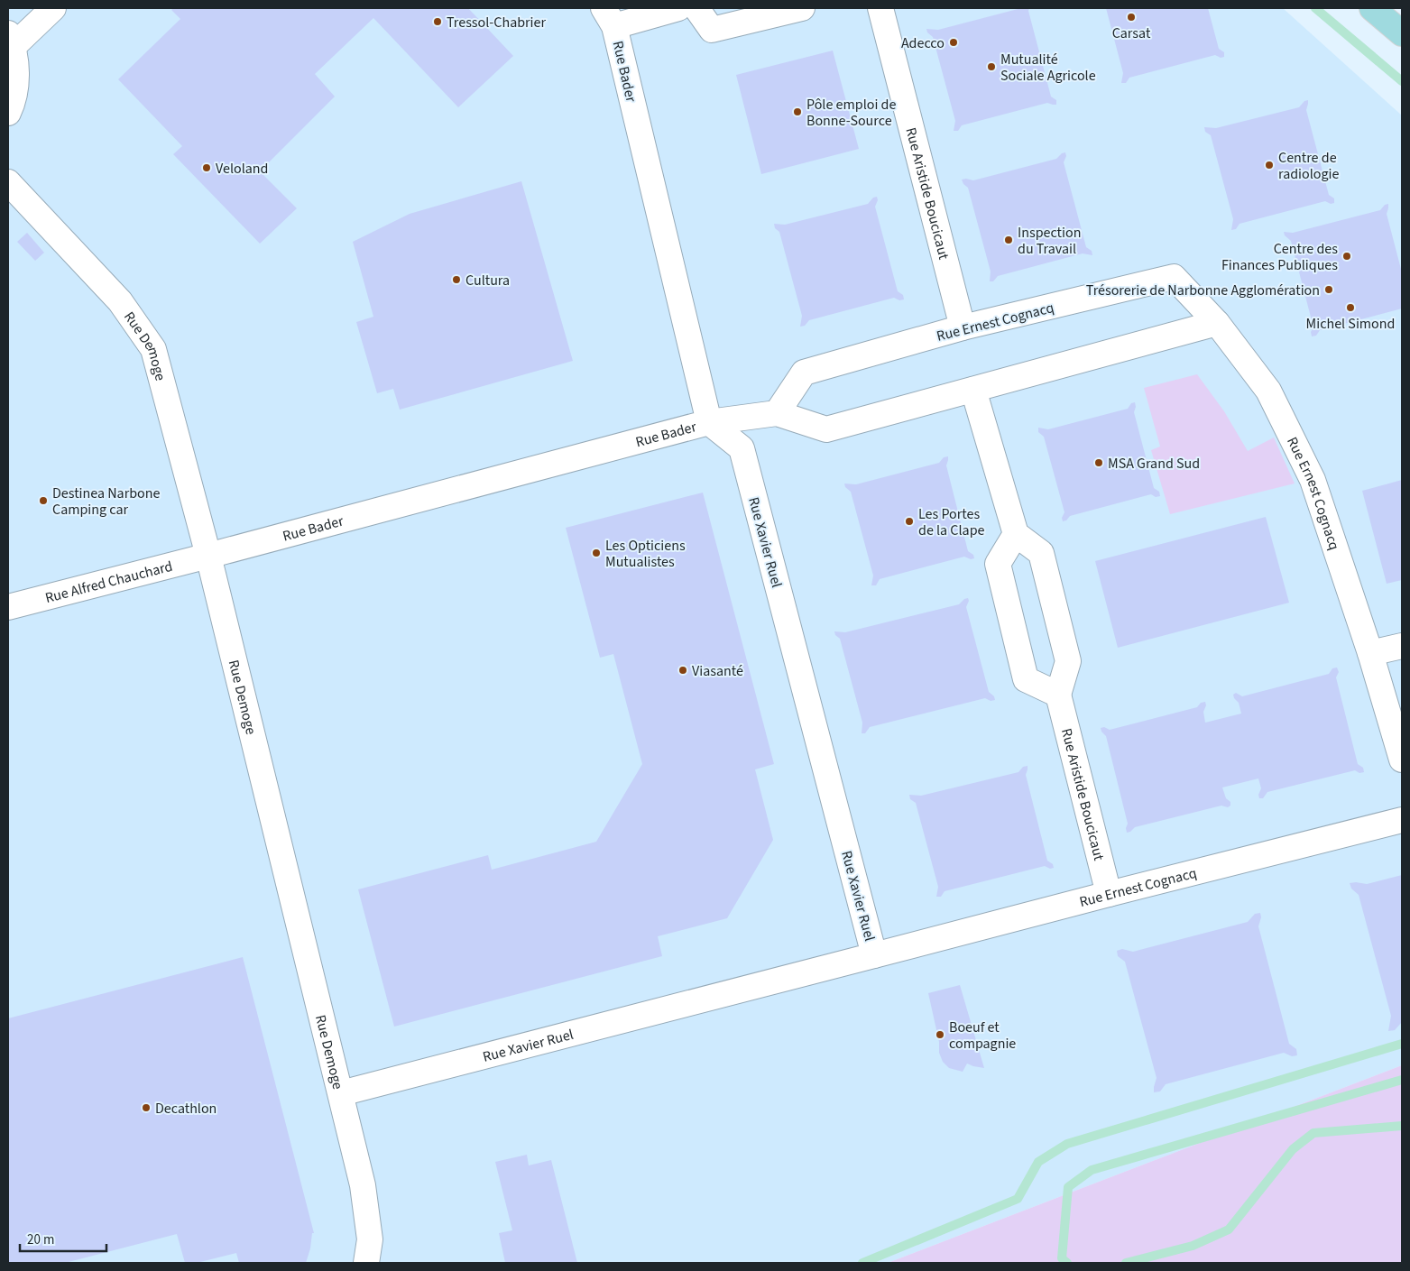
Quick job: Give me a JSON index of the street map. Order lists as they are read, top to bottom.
{
  "streets": {
    "street": [
      "Rue Bader",
      "Rue Aristide Boucicaut",
      "Rue Ernest Cognacq",
      "Rue Demoge",
      "Rue Xavier Ruel",
      "Rue Alfred Chauchard"
    ]
  },
  "crossings": [
    ["Rue Bader", "Rue Demoge"],
    ["Rue Bader", "Rue Xavier Ruel"],
    ["Rue Bader", "Rue Alfred Chauchard"],
    ["Rue Aristide Boucicaut", "Rue Ernest Cognacq"],
    ["Rue Ernest Cognacq", "Rue Xavier Ruel"],
    ["Rue Demoge", "Rue Xavier Ruel"],
    ["Rue Demoge", "Rue Alfred Chauchard"]
  ],
  "places": [
    "Carsat",
    "Tressol-Chabrier",
    "Adecco",
    "Mutualité Sociale Agricole",
    "Pôle emploi de Bonne-Source",
    "Centre de radiologie",
    "Veloland",
    "Inspection du Travail",
    "Centre des Finances Publiques",
    "Cultura",
    "Trésorerie de Narbonne Agglomération",
    "Michel Simond",
    "MSA Grand Sud",
    "Destinea Narbone Camping car",
    "Les Portes de la Clape",
    "Les Opticiens Mutualistes",
    "Viasanté",
    "Boeuf et compagnie",
    "Decathlon"
  ],
  "scale_bar": "20 m"
}
